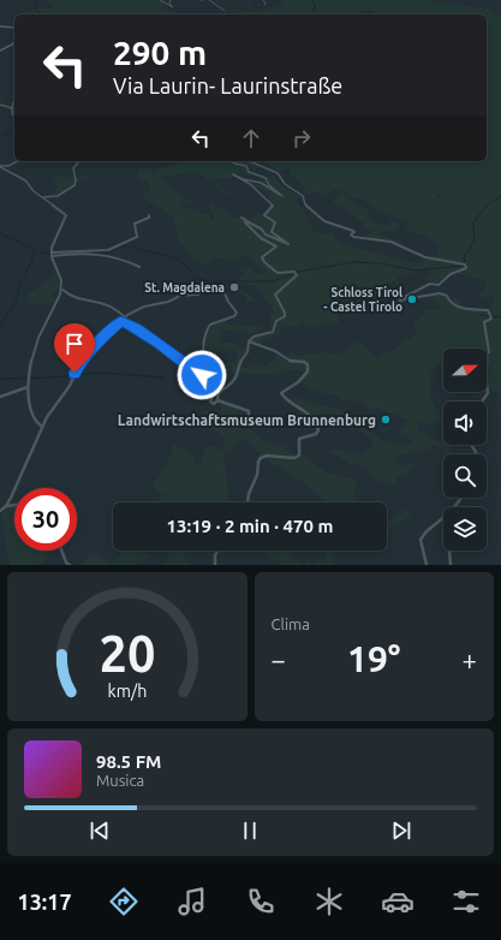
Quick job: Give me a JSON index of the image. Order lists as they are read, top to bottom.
{
  "places": ["St. Magdalena", "Schloss Tirol - Castel Tirolo", "Landwirtschaftsmuseum Brunnenburg"],
  "north": "right",
  "page": {
    "turn": ["290 m", "Via Laurin- Laurinstraße"],
    "limit": "30",
    "trip": "13:19 · 2 min · 470 m",
    "tile": "Clima",
    "heat": ["−", "19°", "+"],
    "song": ["98.5 FM", "Musica"],
    "tabs": "13:17",
    "gauge": ["20", "km/h"]
  }
}
